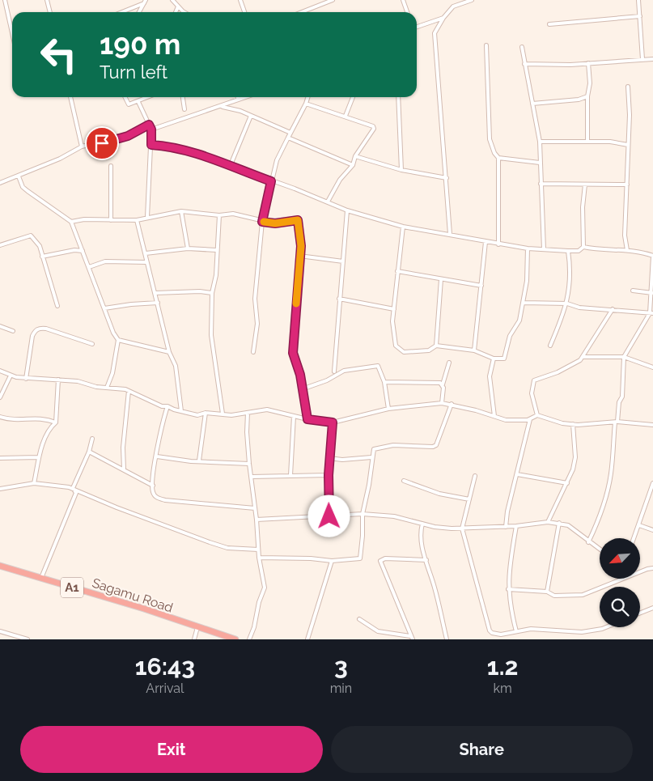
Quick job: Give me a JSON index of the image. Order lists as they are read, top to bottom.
{
  "streets": {
    "highway": ["A1", "Sagamu Road"]
  },
  "north": "bottom left",
  "page": {
    "turn": ["190 m", "Turn left"],
    "eta": [
      "16:43",
      "Arrival",
      "3",
      "min",
      "1.2",
      "km"
    ],
    "buttons": ["Exit", "Share"]
  }
}
